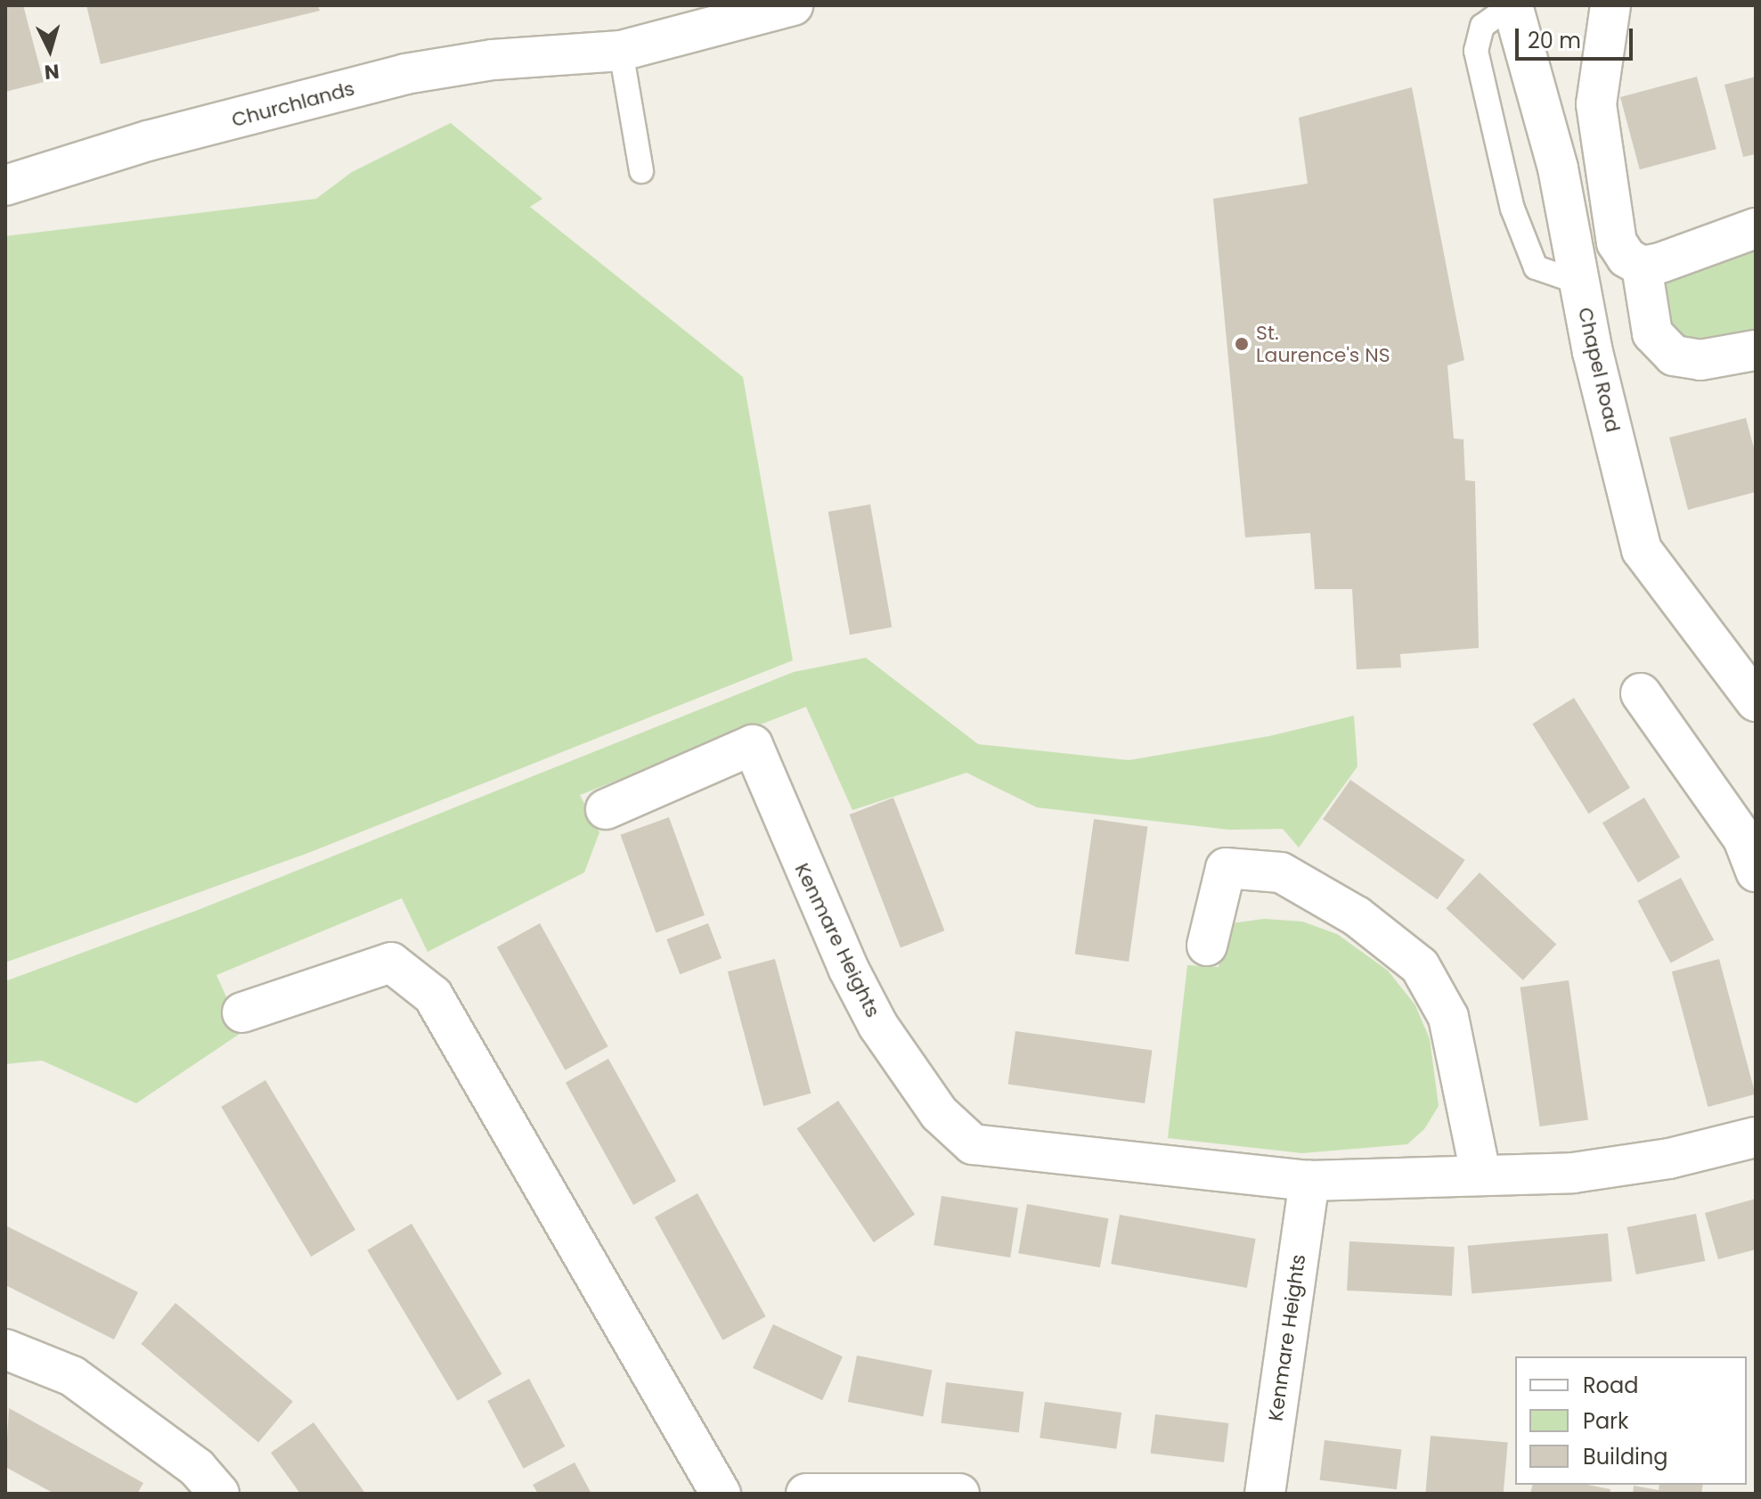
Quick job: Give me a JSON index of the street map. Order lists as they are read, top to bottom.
{
  "streets": {
    "street": ["Churchlands", "Chapel Road", "Kenmare Heights"]
  },
  "places": ["St. Laurence's NS"],
  "legend": ["Road", "Park", "Building"],
  "scale_bar": "20 m",
  "north": "bottom"
}
